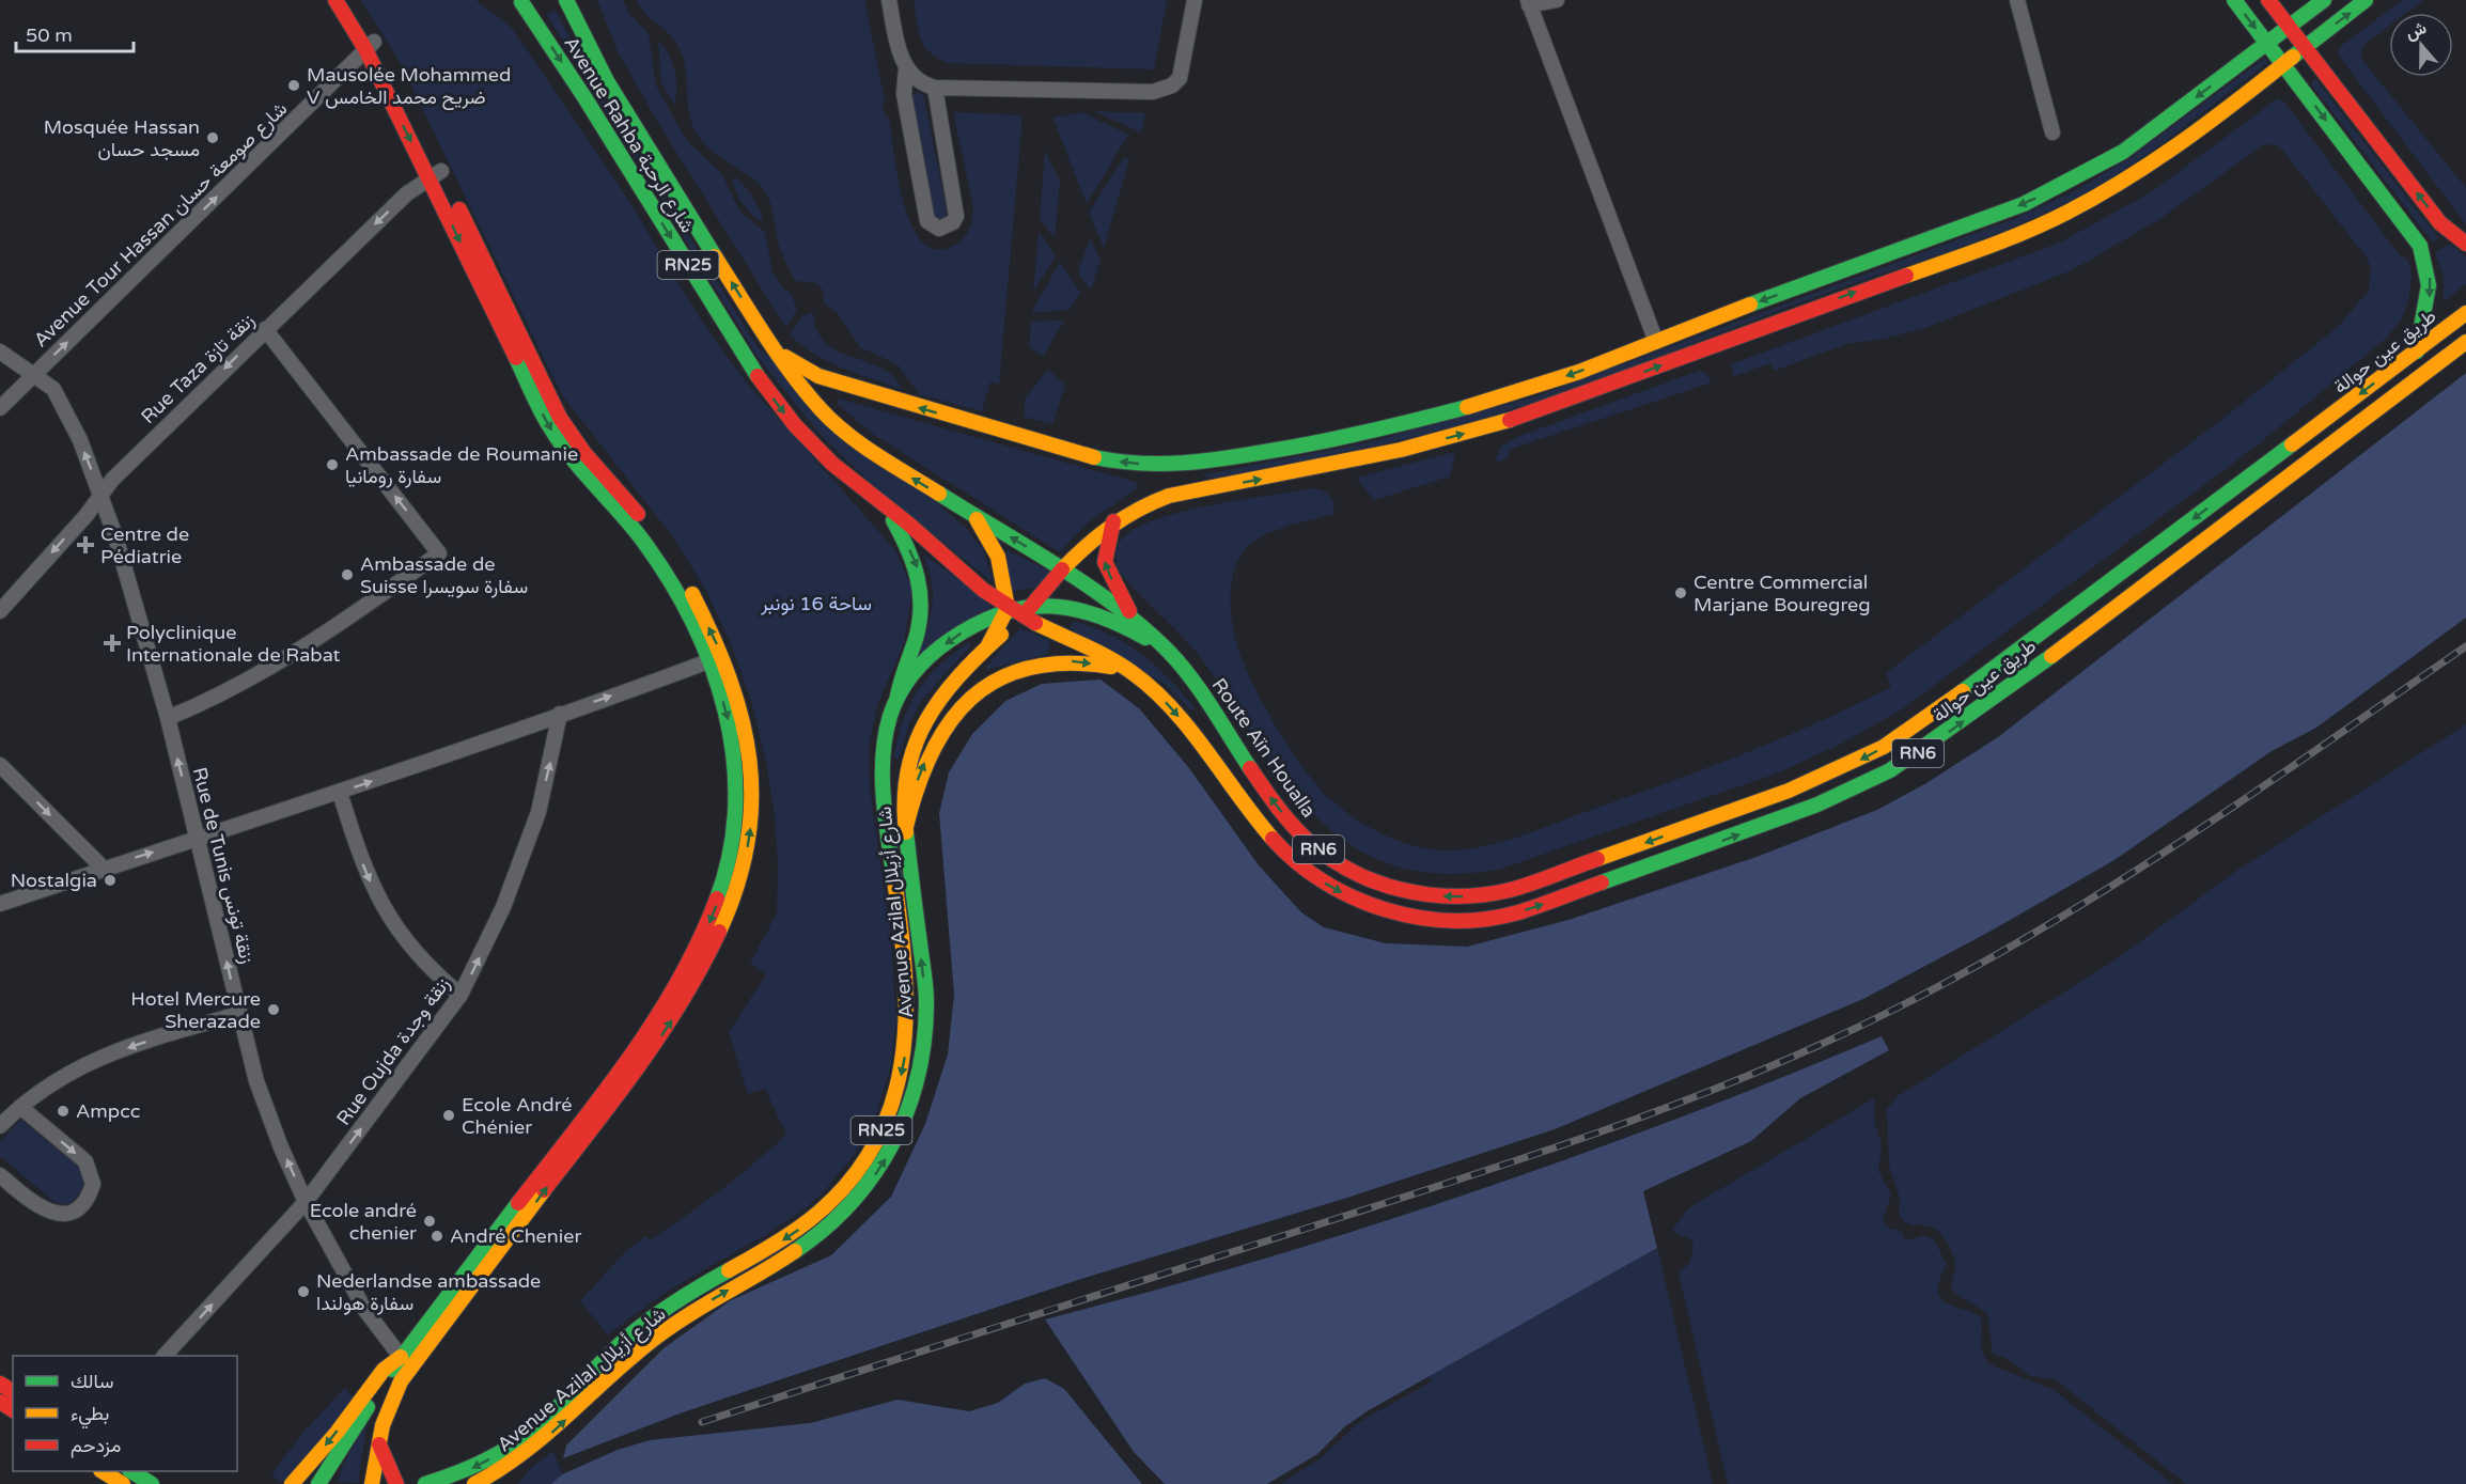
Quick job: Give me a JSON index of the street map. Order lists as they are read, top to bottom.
{
  "streets": {
    "main road": [
      "Avenue Rahba شارع الرحبة",
      "RN25",
      "طريق عين حوالة",
      "Route Aïn Houalla",
      "RN6",
      "Avenue Azilal شارع أزيلال"
    ],
    "street": [
      "Avenue Tour Hassan شارع صومعة حسان",
      "Rue Taza زنقة تازة",
      "Rue de Tunis زنقة تونس",
      "Rue Oujda زنقة وجدة"
    ]
  },
  "crossings": [
    ["Avenue Rahba شارع الرحبة", "RN25"],
    ["Avenue Rahba شارع الرحبة", "Route Aïn Houalla"],
    ["Avenue Rahba شارع الرحبة", "RN6"],
    ["Avenue Rahba شارع الرحبة", "Avenue Azilal شارع أزيلال"],
    ["Avenue Tour Hassan شارع صومعة حسان", "Rue de Tunis زنقة تونس"],
    ["RN25", "Avenue Azilal شارع أزيلال"],
    ["طريق عين حوالة", "Route Aïn Houalla"],
    ["طريق عين حوالة", "RN6"],
    ["Rue Taza زنقة تازة", "Rue de Tunis زنقة تونس"],
    ["Route Aïn Houalla", "Avenue Azilal شارع أزيلال"],
    ["RN6", "Avenue Azilal شارع أزيلال"],
    ["Rue de Tunis زنقة تونس", "Rue Oujda زنقة وجدة"]
  ],
  "one_way": [
    "Avenue Tour Hassan شارع صومعة حسان",
    "Rue Taza زنقة تازة",
    "Route Aïn Houalla",
    "Rue de Tunis زنقة تونس",
    "Rue Oujda زنقة وجدة"
  ],
  "parks": ["ساحة 16 نونبر"],
  "places": {
    "other": [
      "Mausolée Mohammed V ضريح محمد الخامس",
      "Mosquée Hassan مسجد حسان",
      "Ambassade de Roumanie سفارة رومانيا",
      "Ambassade de Suisse سفارة سويسرا",
      "Centre Commercial Marjane Bouregreg",
      "Nostalgia",
      "Hotel Mercure Sherazade",
      "Ampcc",
      "Ecole André Chénier",
      "Ecole andré chenier",
      "André Chenier",
      "Nederlandse ambassade سفارة هولندا"
    ],
    "health": ["Centre de Pédiatrie", "Polyclinique Internationale de Rabat"]
  },
  "legend": ["سالك", "بطيء", "مزدحم"],
  "scale_bar": "50 m",
  "north": "top"
}
